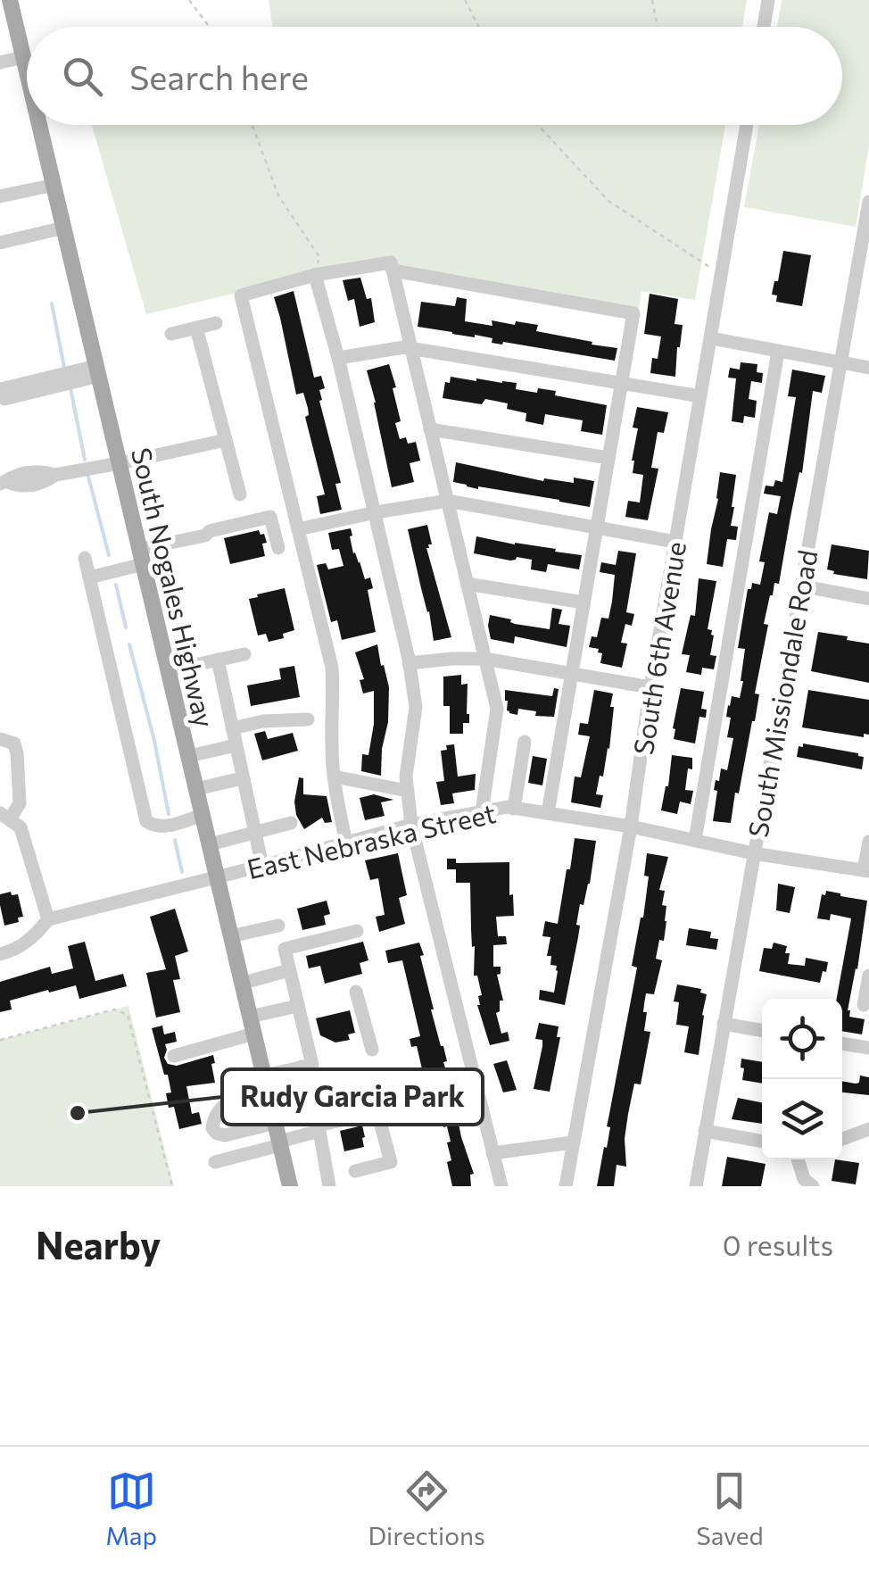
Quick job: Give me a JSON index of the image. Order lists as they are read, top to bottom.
{
  "streets": {
    "main road": ["South Nogales Highway"],
    "street": ["South 6th Avenue", "South Missiondale Road", "East Nebraska Street"]
  },
  "crossings": [
    ["South Nogales Highway", "East Nebraska Street"],
    ["South 6th Avenue", "East Nebraska Street"],
    ["South Missiondale Road", "East Nebraska Street"]
  ],
  "places": ["Rudy Garcia Park"],
  "page": {
    "search": "Search here",
    "heading": ["Nearby", "0 results"],
    "nav": ["Map", "Directions", "Saved"]
  }
}
